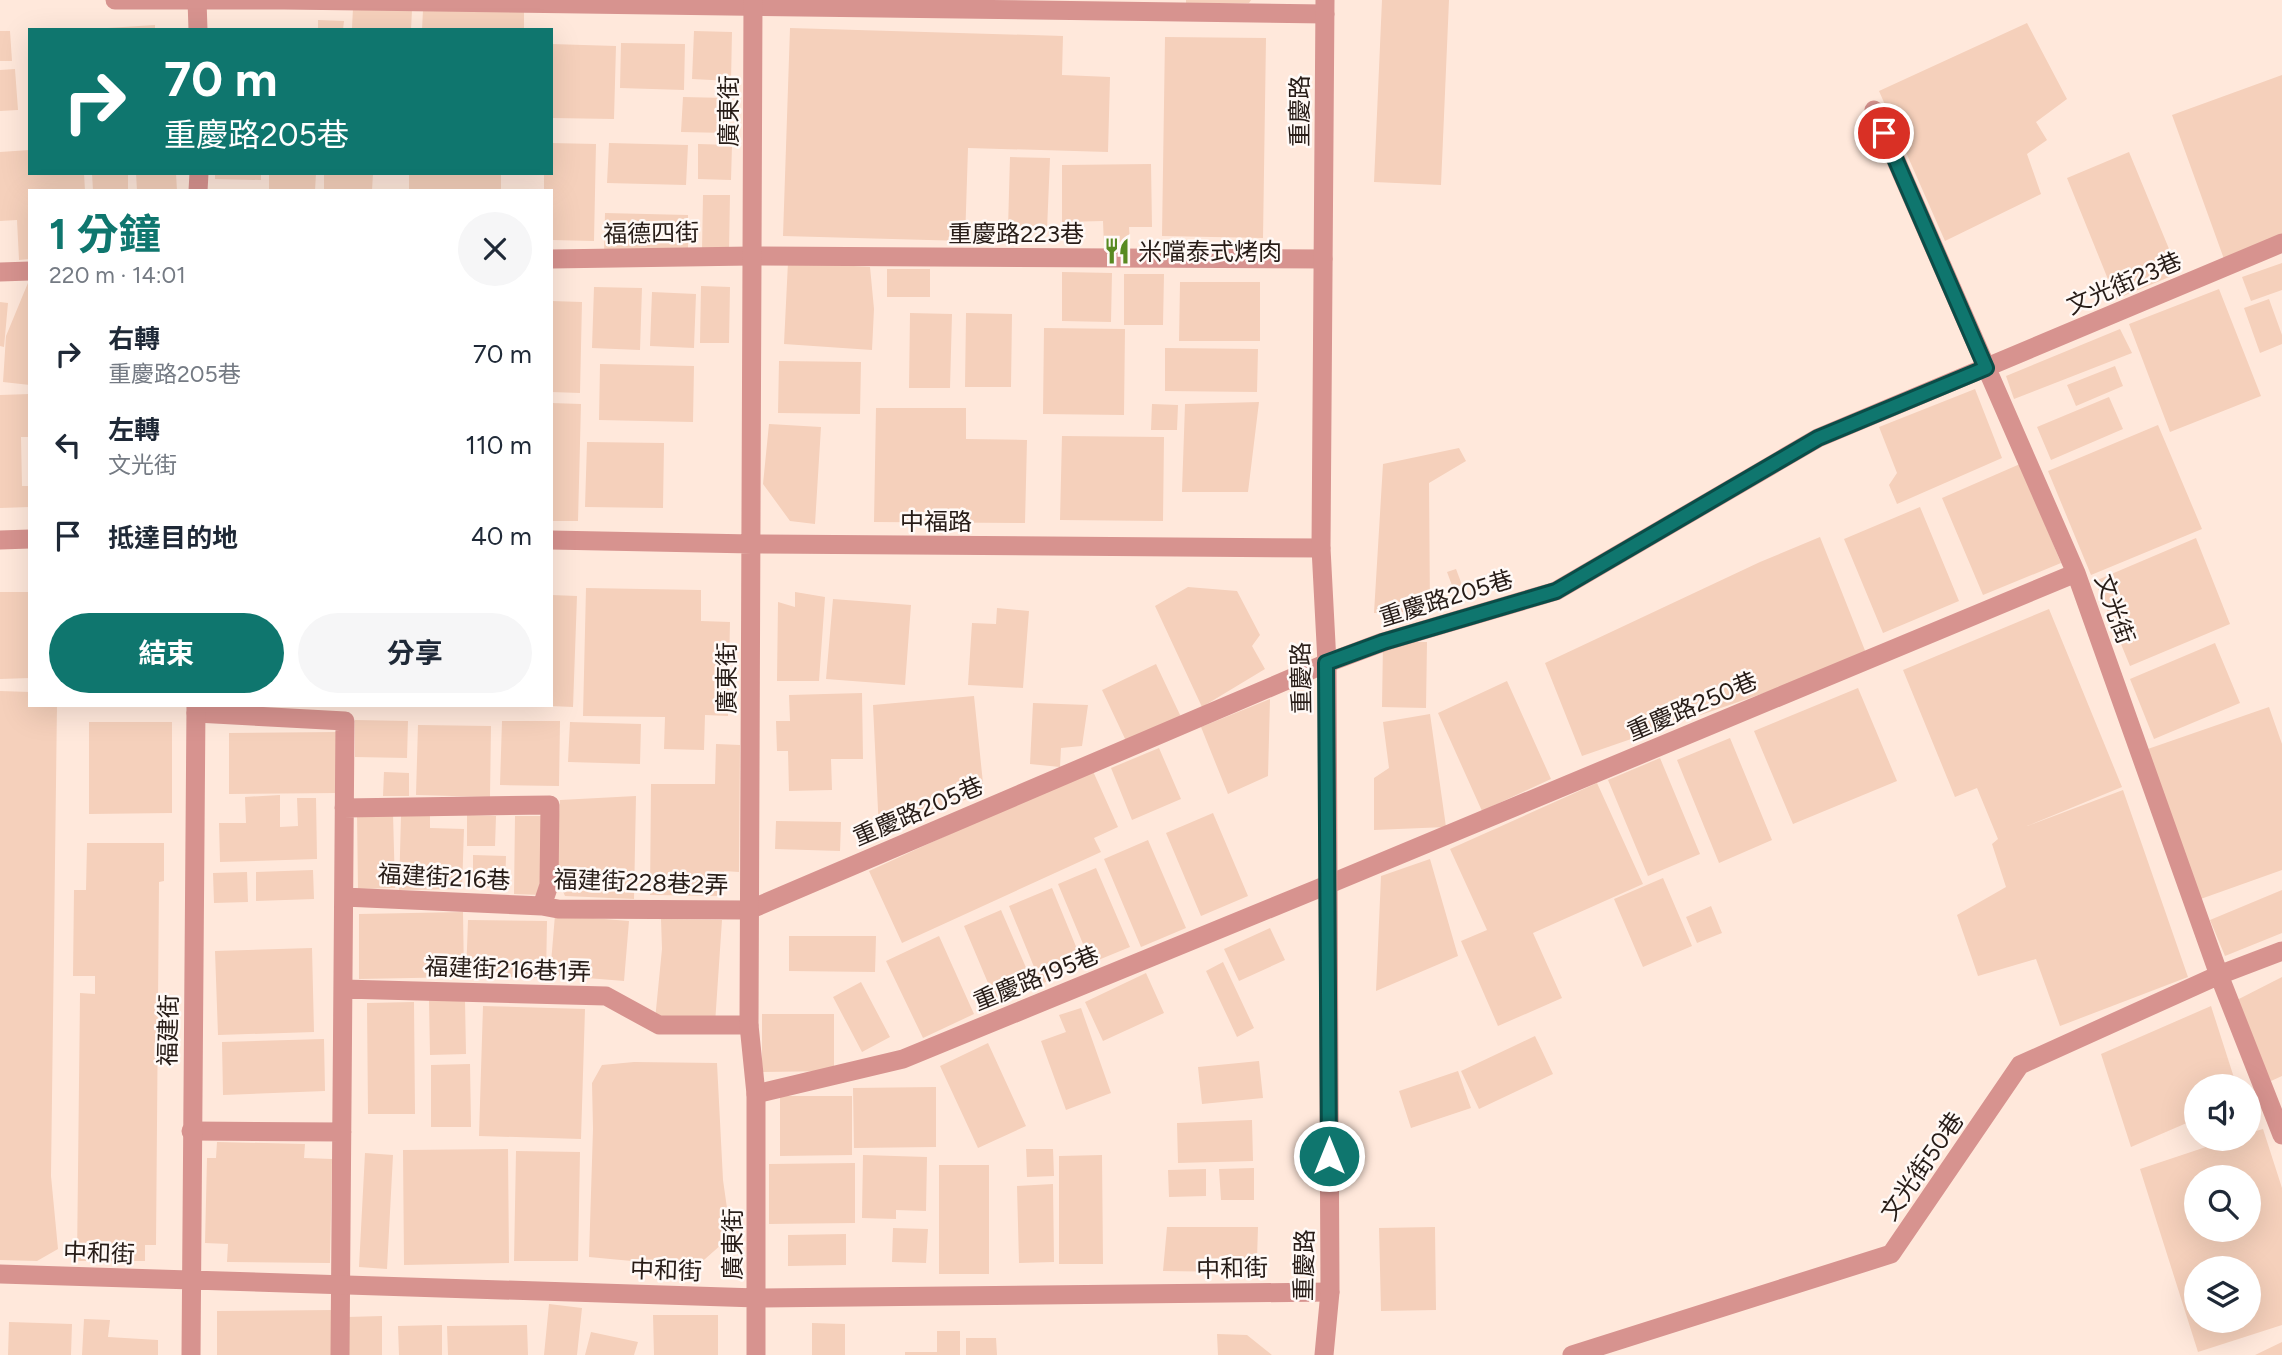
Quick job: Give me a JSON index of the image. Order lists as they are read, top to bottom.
{
  "streets": {
    "street": [
      "廣東街",
      "重慶路",
      "福德四街",
      "重慶路223巷",
      "文光街23巷",
      "中福路",
      "重慶路205巷",
      "文光街",
      "重慶路250巷",
      "福建街216巷",
      "福建街228巷2弄",
      "福建街216巷1弄",
      "重慶路195巷",
      "福建街",
      "文光街50巷",
      "中和街"
    ]
  },
  "crossings": [
    ["廣東街", "福德四街"],
    ["廣東街", "重慶路223巷"],
    ["廣東街", "中福路"],
    ["廣東街", "重慶路205巷"],
    ["廣東街", "福建街228巷2弄"],
    ["廣東街", "福建街216巷1弄"],
    ["廣東街", "重慶路195巷"],
    ["廣東街", "中和街"],
    ["重慶路", "重慶路223巷"],
    ["重慶路", "中福路"],
    ["重慶路", "重慶路205巷"],
    ["重慶路", "重慶路250巷"],
    ["重慶路", "重慶路195巷"],
    ["重慶路", "中和街"],
    ["福德四街", "重慶路223巷"],
    ["文光街23巷", "重慶路205巷"],
    ["文光街23巷", "文光街"],
    ["重慶路205巷", "文光街"],
    ["重慶路205巷", "福建街228巷2弄"],
    ["文光街", "重慶路250巷"],
    ["文光街", "文光街50巷"],
    ["重慶路250巷", "重慶路195巷"],
    ["福建街216巷", "福建街228巷2弄"],
    ["福建街", "中和街"]
  ],
  "places": {
    "restaurant": ["米噹泰式烤肉"]
  },
  "page": {
    "turn": ["70 m", "重慶路205巷"],
    "heading": ["1 分鐘", "220 m · 14:01"],
    "list": [
      {
        "name": "右轉",
        "note": "重慶路205巷",
        "value": "70 m"
      },
      {
        "name": "左轉",
        "note": "文光街",
        "value": "110 m"
      },
      {
        "name": "抵達目的地",
        "value": "40 m"
      }
    ],
    "buttons": ["結束", "分享"]
  }
}
